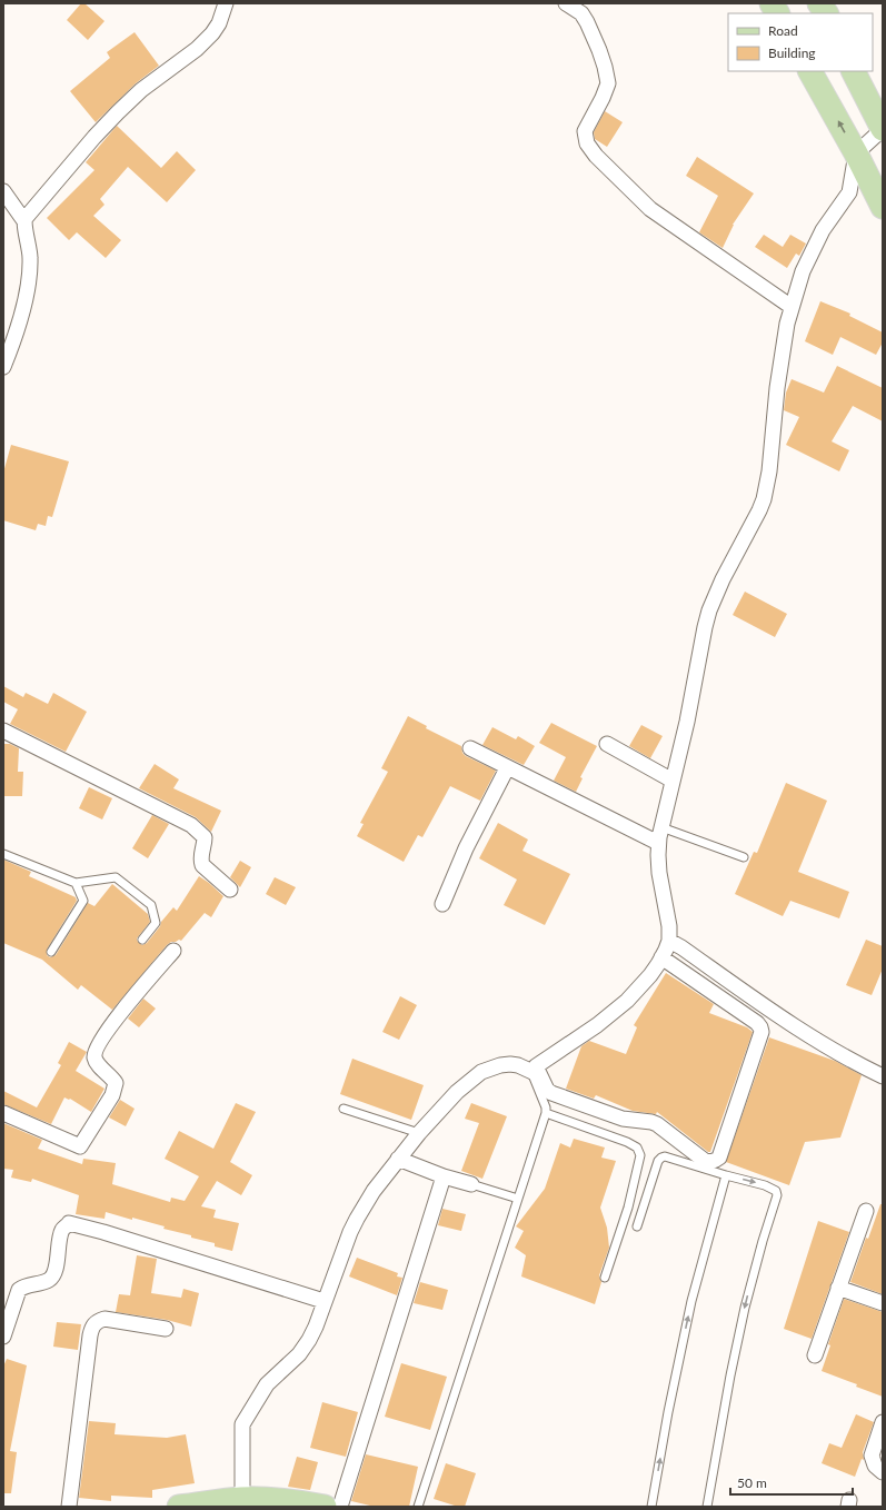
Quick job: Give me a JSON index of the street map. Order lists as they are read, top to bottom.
{
  "legend": ["Road", "Building"],
  "scale_bar": "50 m"
}
